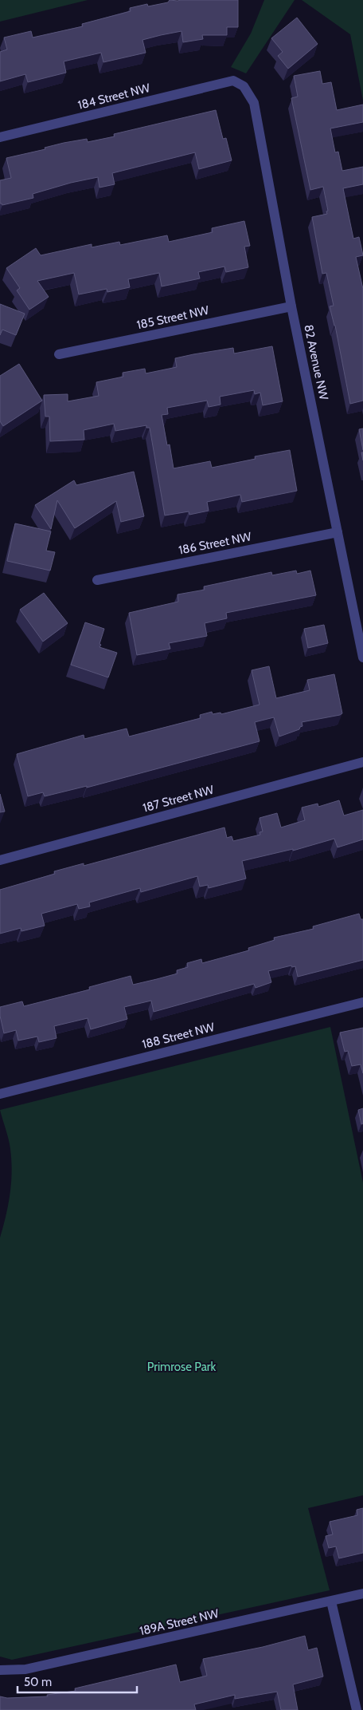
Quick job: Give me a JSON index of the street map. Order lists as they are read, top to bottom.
{
  "streets": {
    "street": [
      "184 Street NW",
      "185 Street NW",
      "82 Avenue NW",
      "186 Street NW",
      "187 Street NW",
      "188 Street NW",
      "189A Street NW"
    ]
  },
  "crossings": [
    ["184 Street NW", "82 Avenue NW"],
    ["185 Street NW", "82 Avenue NW"],
    ["82 Avenue NW", "186 Street NW"]
  ],
  "parks": ["Primrose Park"],
  "scale_bar": "50 m"
}
